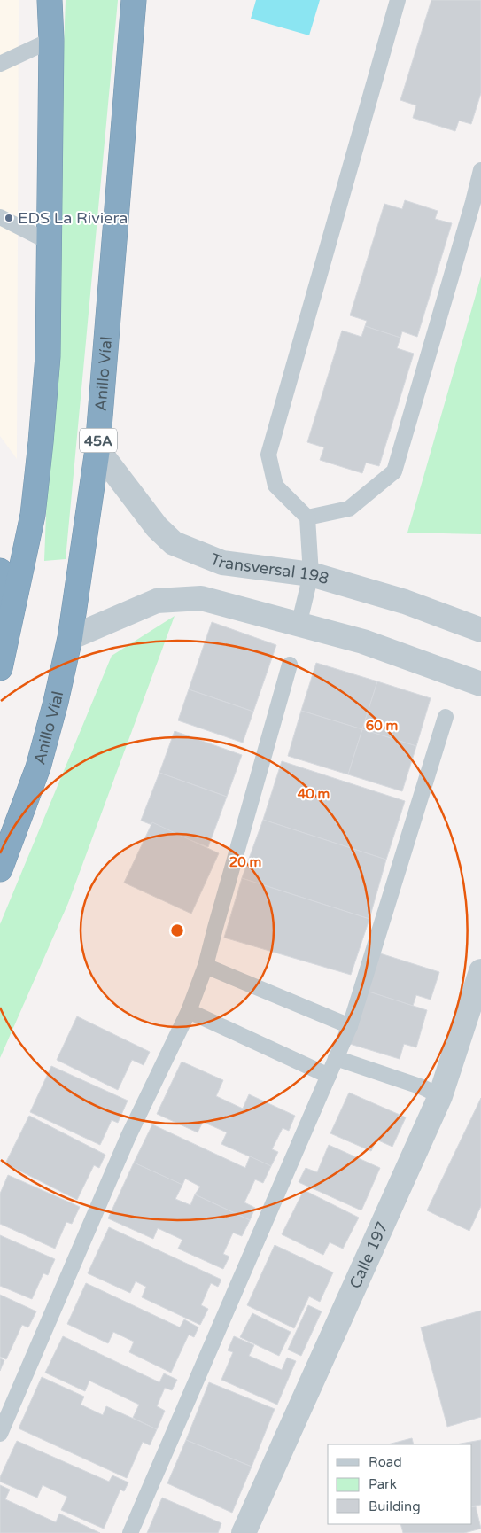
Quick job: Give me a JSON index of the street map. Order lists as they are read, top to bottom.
{
  "streets": {
    "highway": ["Anillo Víal", "45A"],
    "street": ["Transversal 198", "Calle 197"]
  },
  "crossings": [
    ["Anillo Víal", "Transversal 198"]
  ],
  "places": ["EDS La Riviera"],
  "legend": ["Road", "Park", "Building"],
  "rings": ["60 m", "40 m", "20 m"]
}
